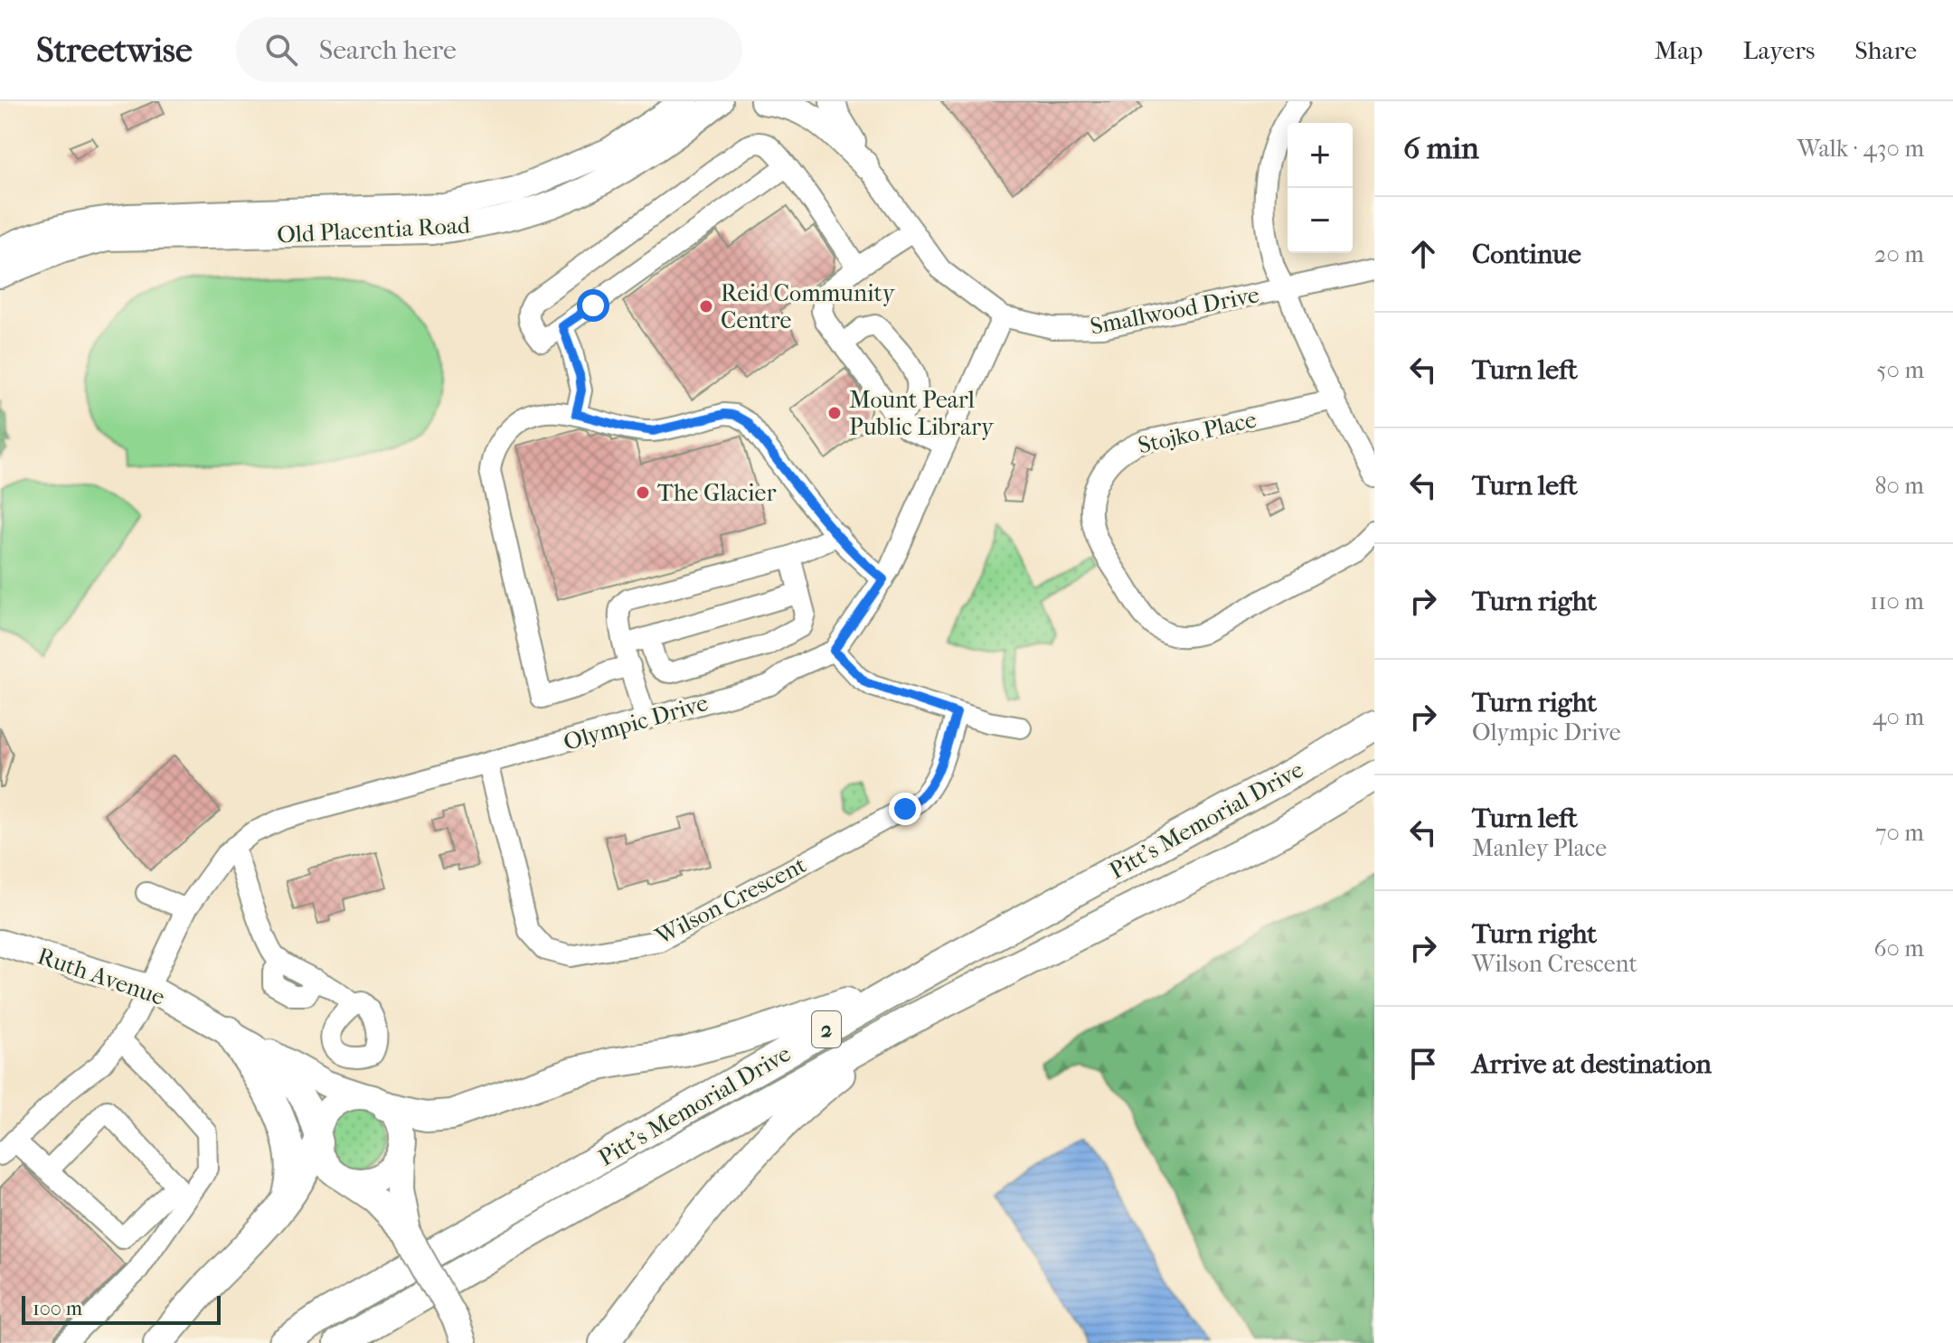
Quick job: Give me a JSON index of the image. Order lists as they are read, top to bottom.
{
  "streets": {
    "highway": ["Pitt's Memorial Drive", "2"],
    "main road": ["Old Placentia Road", "Ruth Avenue"],
    "street": [
      "Smallwood Drive",
      "Stojko Place",
      "Olympic Drive",
      "Wilson Crescent"
    ]
  },
  "crossings": [
    ["Olympic Drive", "Wilson Crescent"],
    ["Olympic Drive", "Ruth Avenue"]
  ],
  "places": ["Reid Community Centre", "Mount Pearl Public Library", "The Glacier"],
  "scale_bar": "100 m",
  "page": {
    "header": "Streetwise",
    "search": "Search here",
    "nav": ["Map", "Layers", "Share"],
    "heading": ["6 min", "Walk · 430 m"],
    "map_buttons": ["+", "−"],
    "list": [
      ["Continue", "20 m"],
      ["Turn left", "50 m"],
      ["Turn left", "80 m"],
      ["Turn right", "110 m"],
      ["Turn right", "Olympic Drive", "40 m"],
      ["Turn left", "Manley Place", "70 m"],
      ["Turn right", "Wilson Crescent", "60 m"],
      "Arrive at destination"
    ],
    "scale": "100 m"
  }
}
